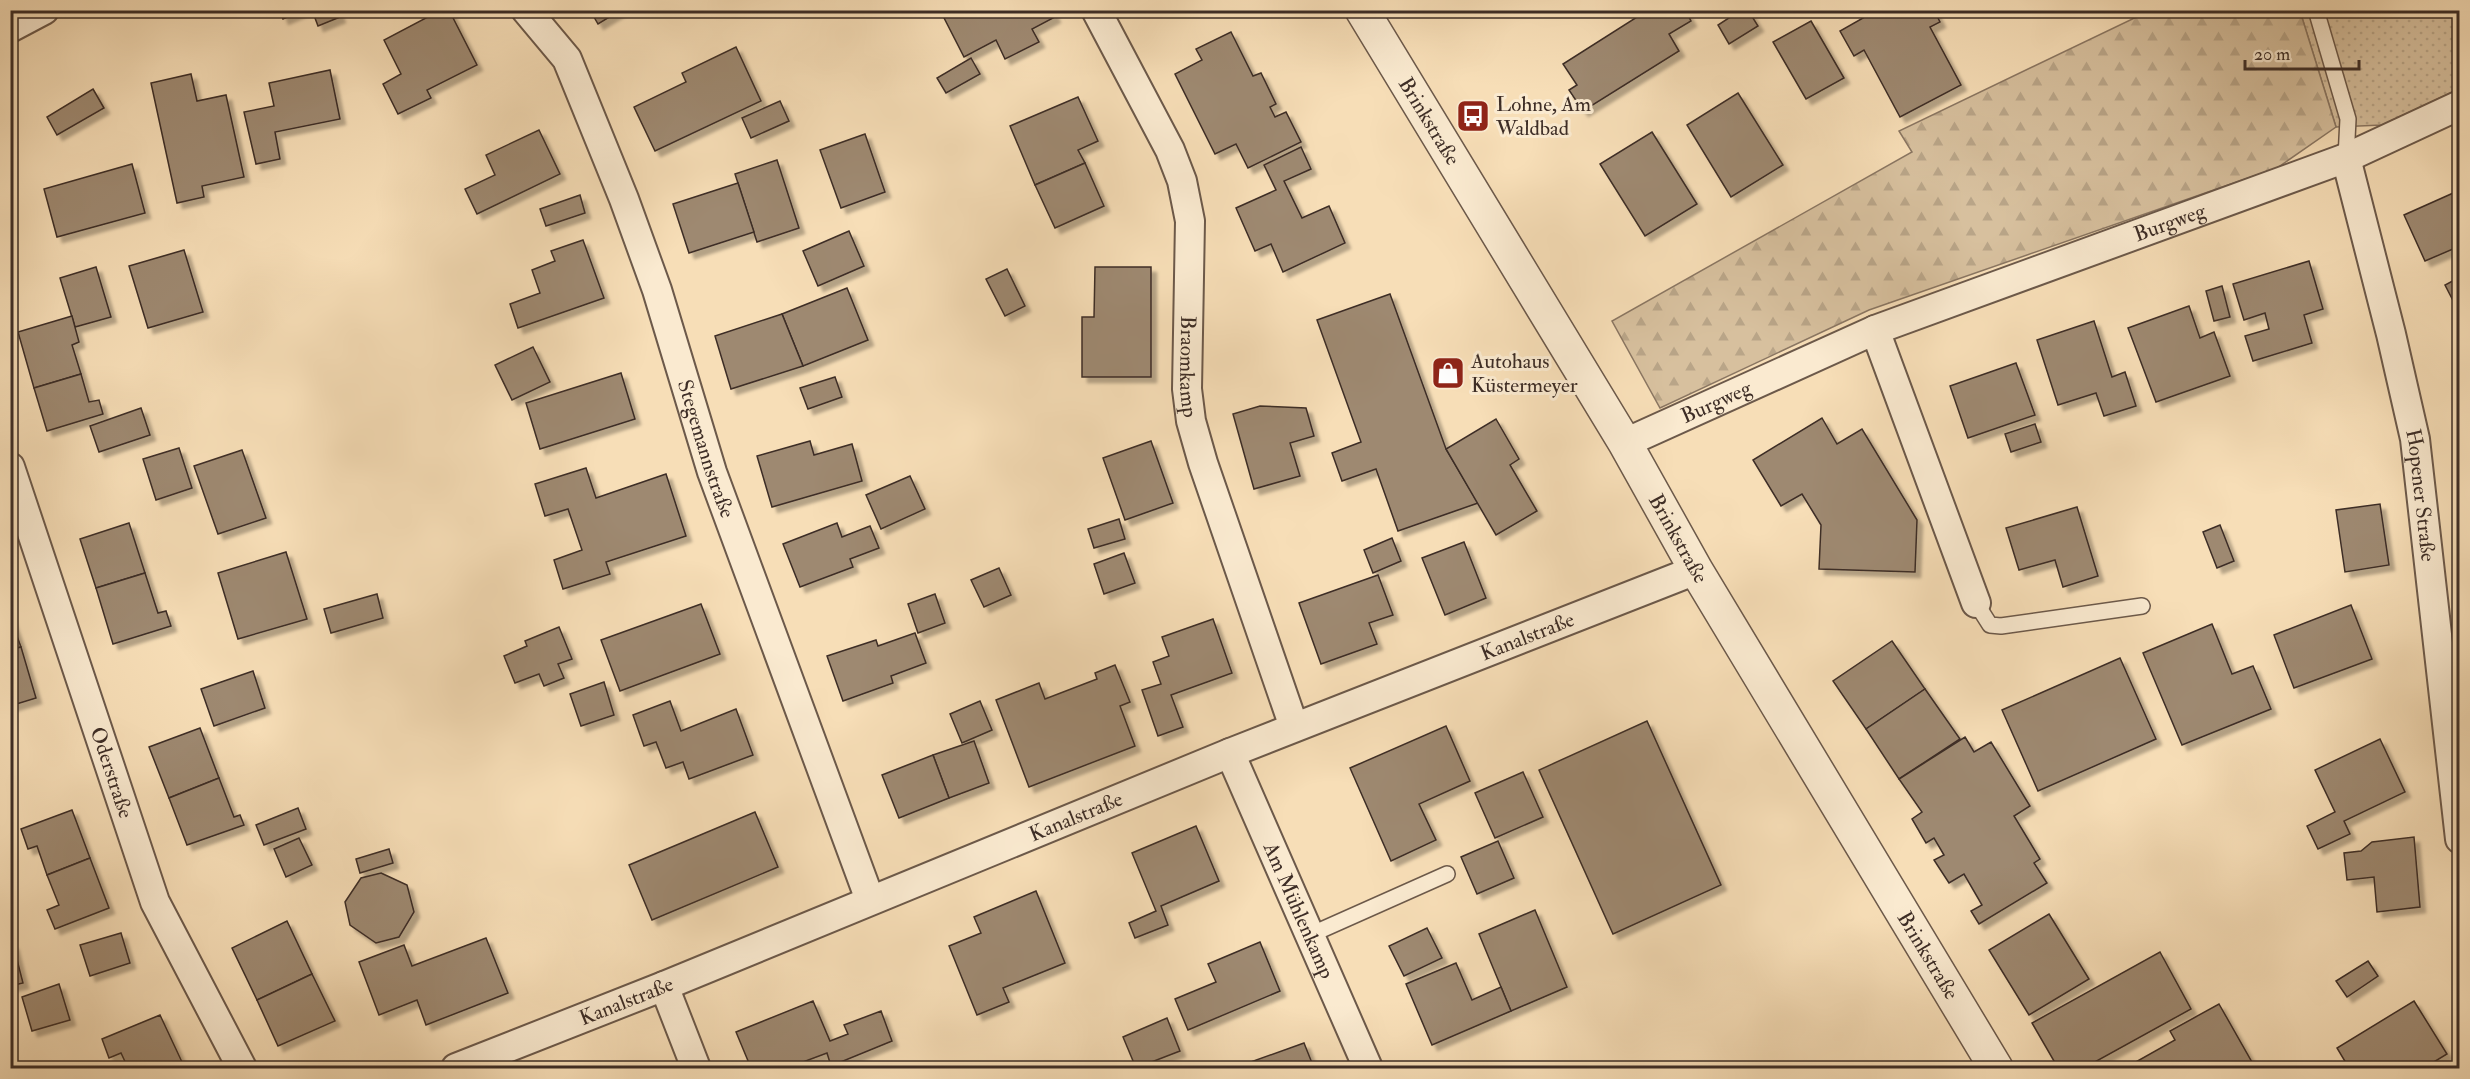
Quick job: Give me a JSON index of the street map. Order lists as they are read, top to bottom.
{
  "streets": {
    "street": [
      "Brinkstraße",
      "Burgweg",
      "Braomkamp",
      "Stegemannstraße",
      "Hopener Straße",
      "Kanalstraße",
      "Oderstraße",
      "Am Mühlenkamp"
    ]
  },
  "crossings": [
    ["Brinkstraße", "Burgweg"],
    ["Brinkstraße", "Kanalstraße"],
    ["Burgweg", "Hopener Straße"],
    ["Braomkamp", "Kanalstraße"],
    ["Stegemannstraße", "Kanalstraße"],
    ["Kanalstraße", "Am Mühlenkamp"]
  ],
  "places": {
    "bus stop": ["Lohne, Am Waldbad"],
    "shop": ["Autohaus Küstermeyer"]
  },
  "scale_bar": "20 m"
}
